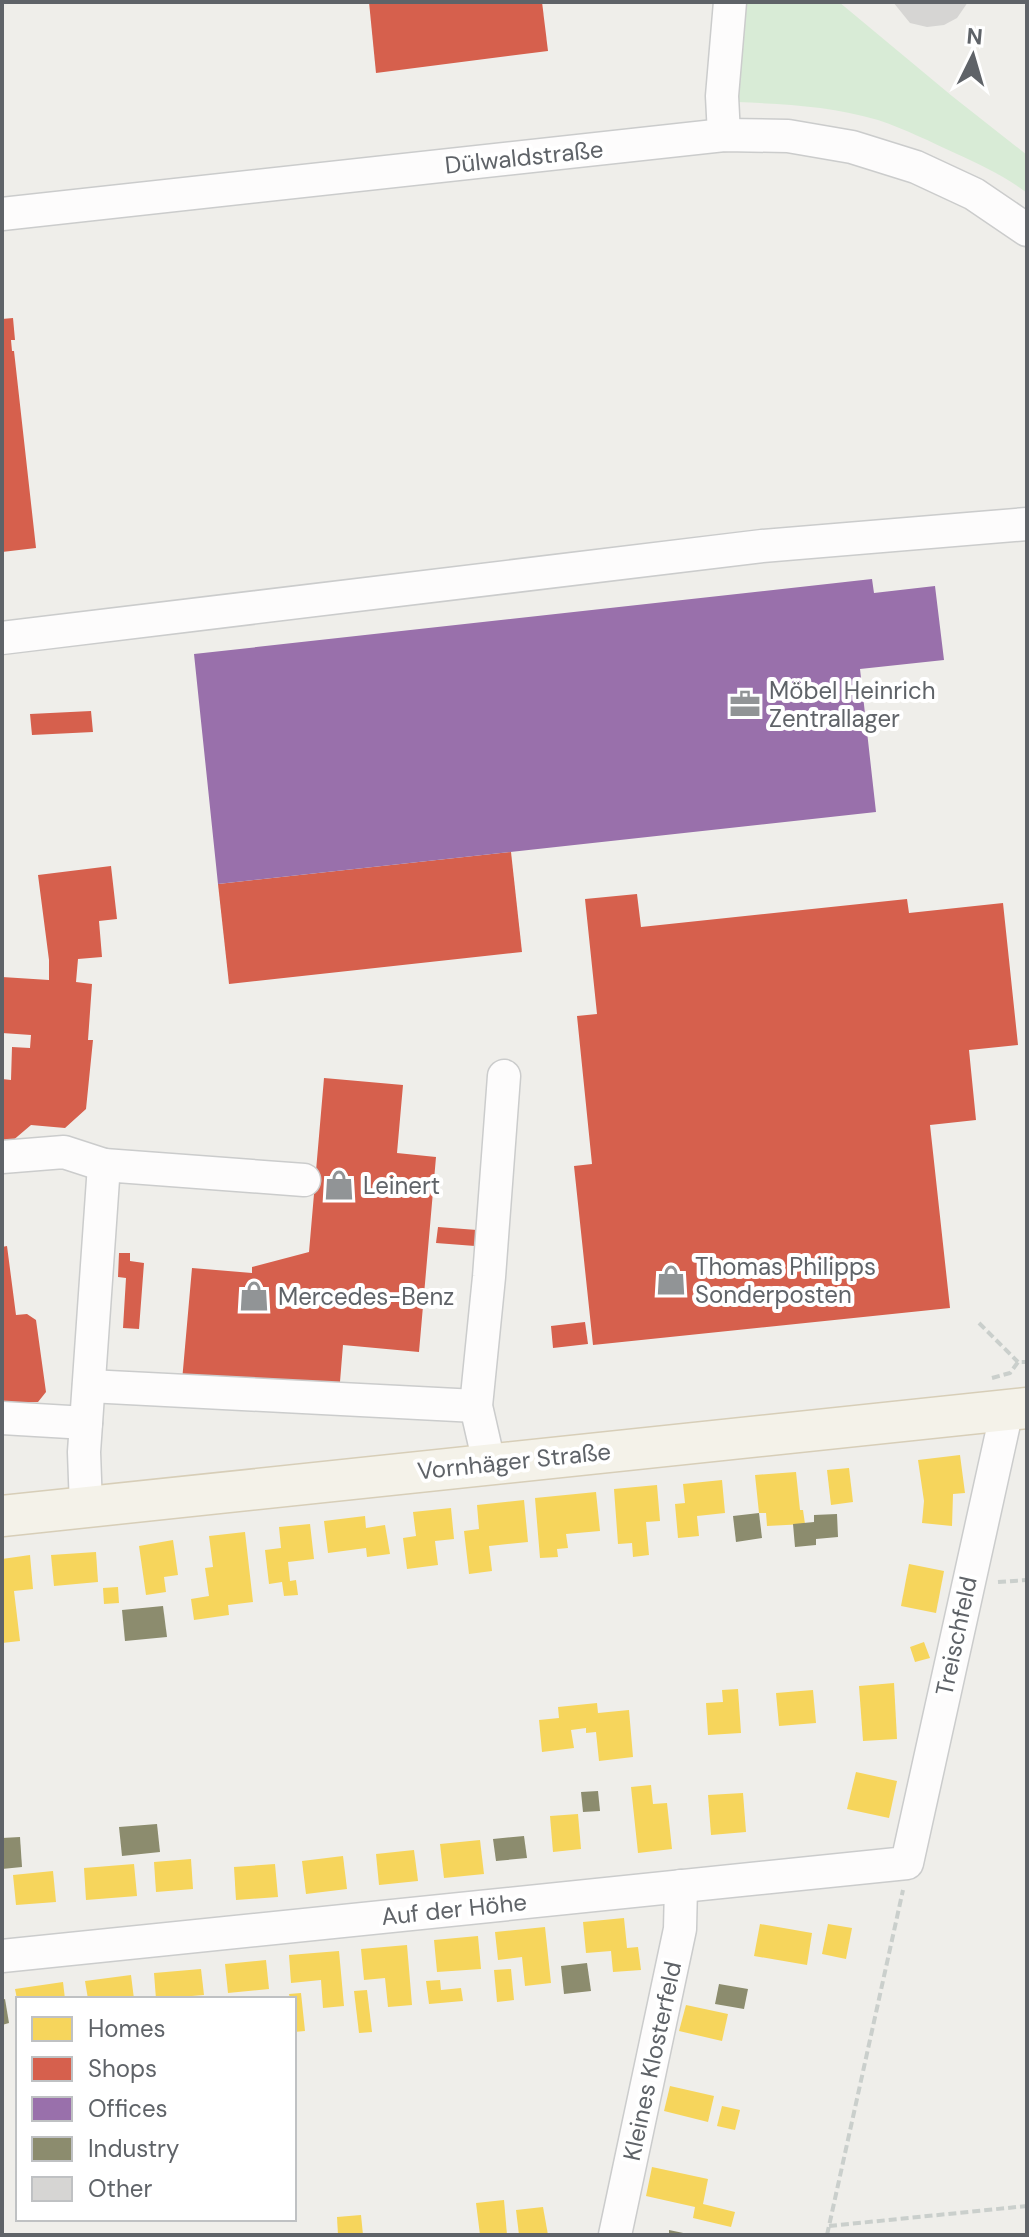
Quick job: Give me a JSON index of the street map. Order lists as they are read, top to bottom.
{
  "streets": {
    "main road": ["Vornhäger Straße"],
    "street": [
      "Dülwaldstraße",
      "Treischfeld",
      "Auf der Höhe",
      "Kleines Klosterfeld"
    ]
  },
  "crossings": [
    ["Vornhäger Straße", "Treischfeld"],
    ["Treischfeld", "Auf der Höhe"],
    ["Auf der Höhe", "Kleines Klosterfeld"]
  ],
  "places": {
    "office": ["Möbel Heinrich Zentrallager"],
    "shop": ["Leinert", "Thomas Philipps Sonderposten", "Mercedes-Benz"]
  },
  "legend": [
    "Homes",
    "Shops",
    "Offices",
    "Industry",
    "Other"
  ],
  "north": "top"
}
